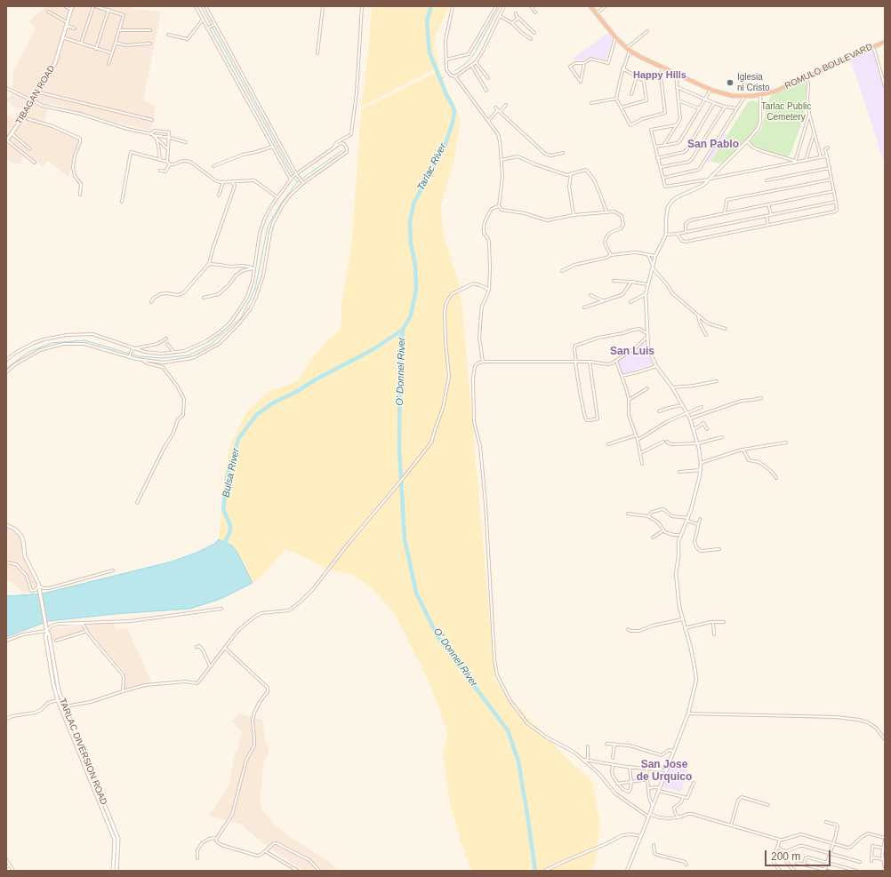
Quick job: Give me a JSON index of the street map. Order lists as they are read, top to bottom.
{
  "streets": {
    "highway": ["ROMULO BOULEVARD"],
    "main road": ["TIBAGAN ROAD", "TARLAC DIVERSION ROAD"]
  },
  "districts": [
    "Happy Hills",
    "San Pablo",
    "San Luis",
    "San Jose de Urquico"
  ],
  "water": ["Tarlac River", "O' Donnel River", "Bulsa River"],
  "parks": ["Tarlac Public Cemetery"],
  "places": ["Iglesia ni Cristo"],
  "scale_bar": "200 m"
}
